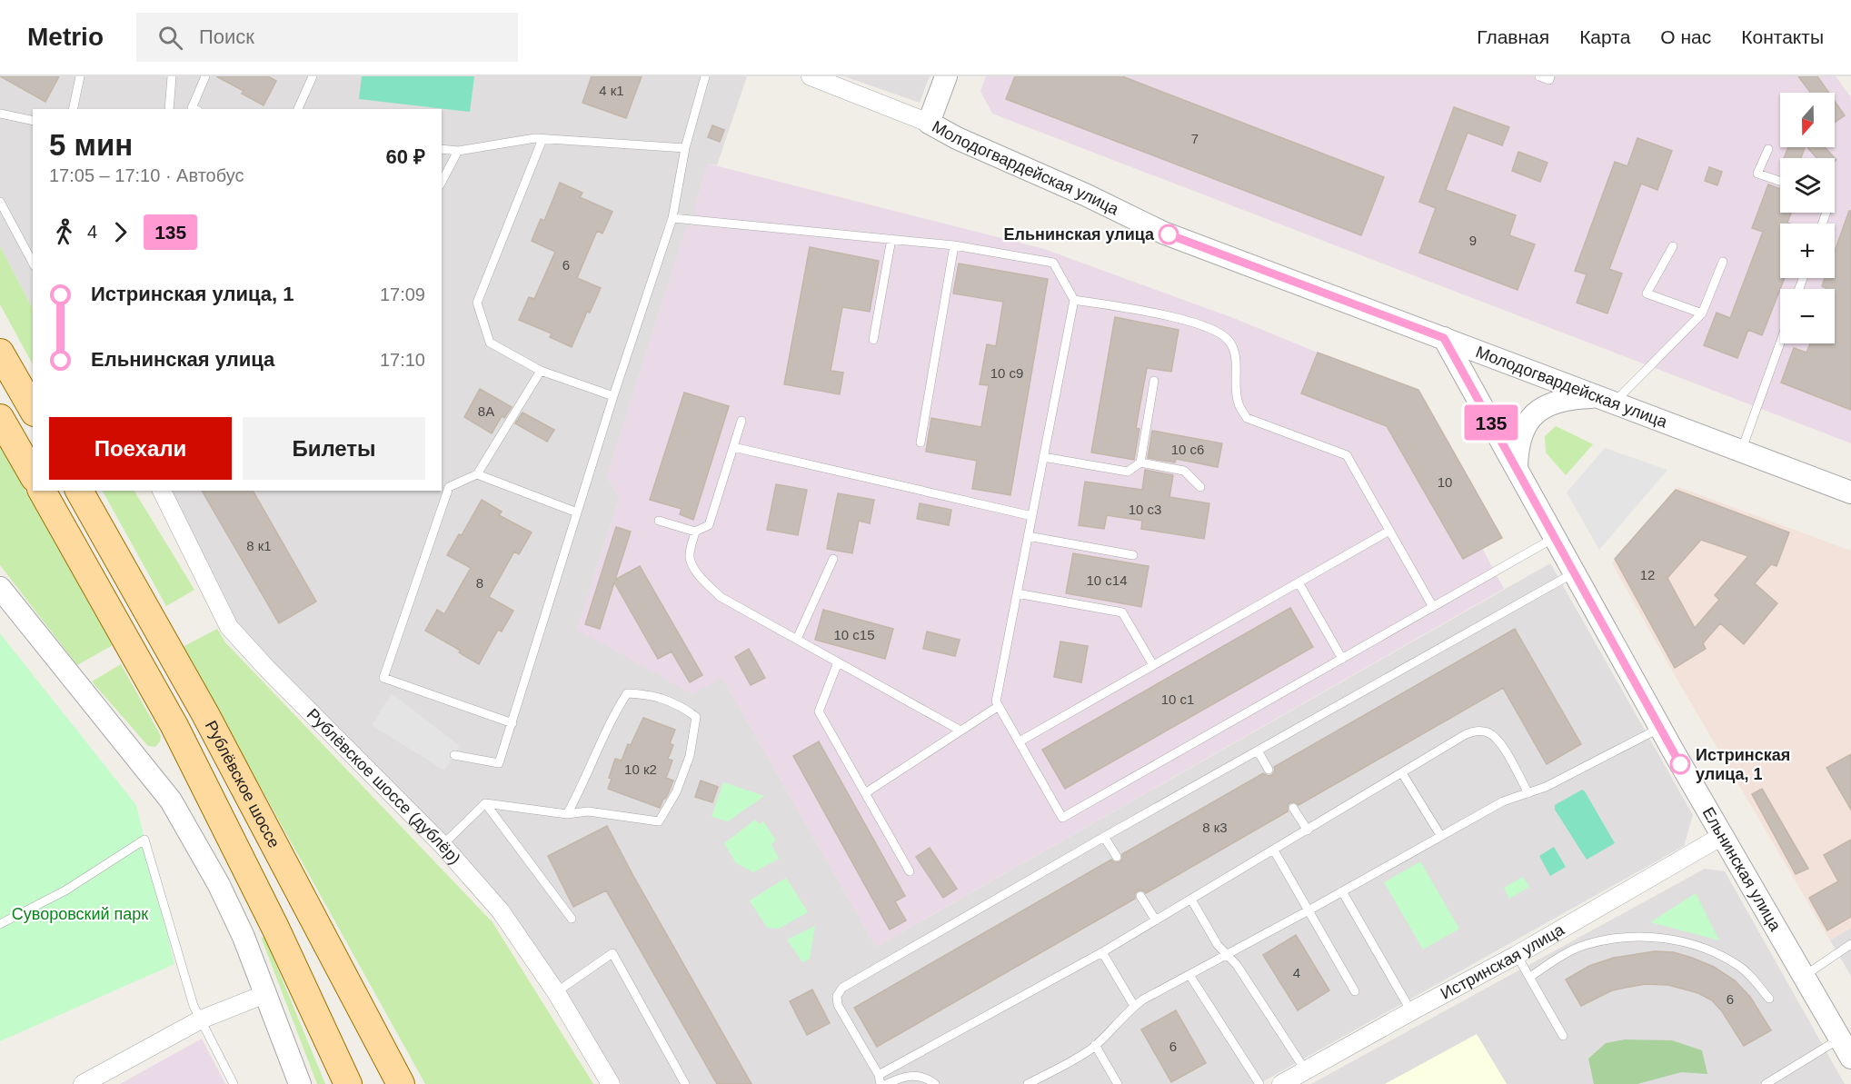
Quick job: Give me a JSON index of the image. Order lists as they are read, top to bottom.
{
  "streets": {
    "main road": ["Рублёвское шоссе"],
    "street": [
      "Молодогвардейская улица",
      "Рублёвское шоссе (дублёр)",
      "Ельнинская улица",
      "Истринская улица"
    ]
  },
  "crossings": [
    ["Молодогвардейская улица", "Ельнинская улица"],
    ["Ельнинская улица", "Истринская улица"]
  ],
  "parks": ["Суворовский парк"],
  "places": ["Ельнинская улица", "Истринская улица, 1"],
  "lines": ["bus line 135"],
  "house_numbers": [
    "4 к1",
    "7",
    "9",
    "6",
    "10 с9",
    "8А",
    "10 с6",
    "10",
    "10 с3",
    "8 к1",
    "12",
    "10 с14",
    "8",
    "10 с15",
    "10 с1",
    "10 к2",
    "8 к3",
    "4",
    "6",
    "6"
  ],
  "north": "bottom",
  "page": {
    "header": "Metrio",
    "search": "Поиск",
    "nav": [
      "Главная",
      "Карта",
      "О нас",
      "Контакты"
    ],
    "on_map": "135",
    "map_buttons": ["+", "−"],
    "heading": ["5 мин", "17:05 – 17:10 · Автобус", "60 ₽"],
    "legs": ["4", "135"],
    "list": [
      {
        "name": "Истринская улица, 1",
        "value": "17:09"
      },
      {
        "name": "Ельнинская улица",
        "value": "17:10"
      }
    ],
    "buttons": ["Поехали", "Билеты"]
  }
}
